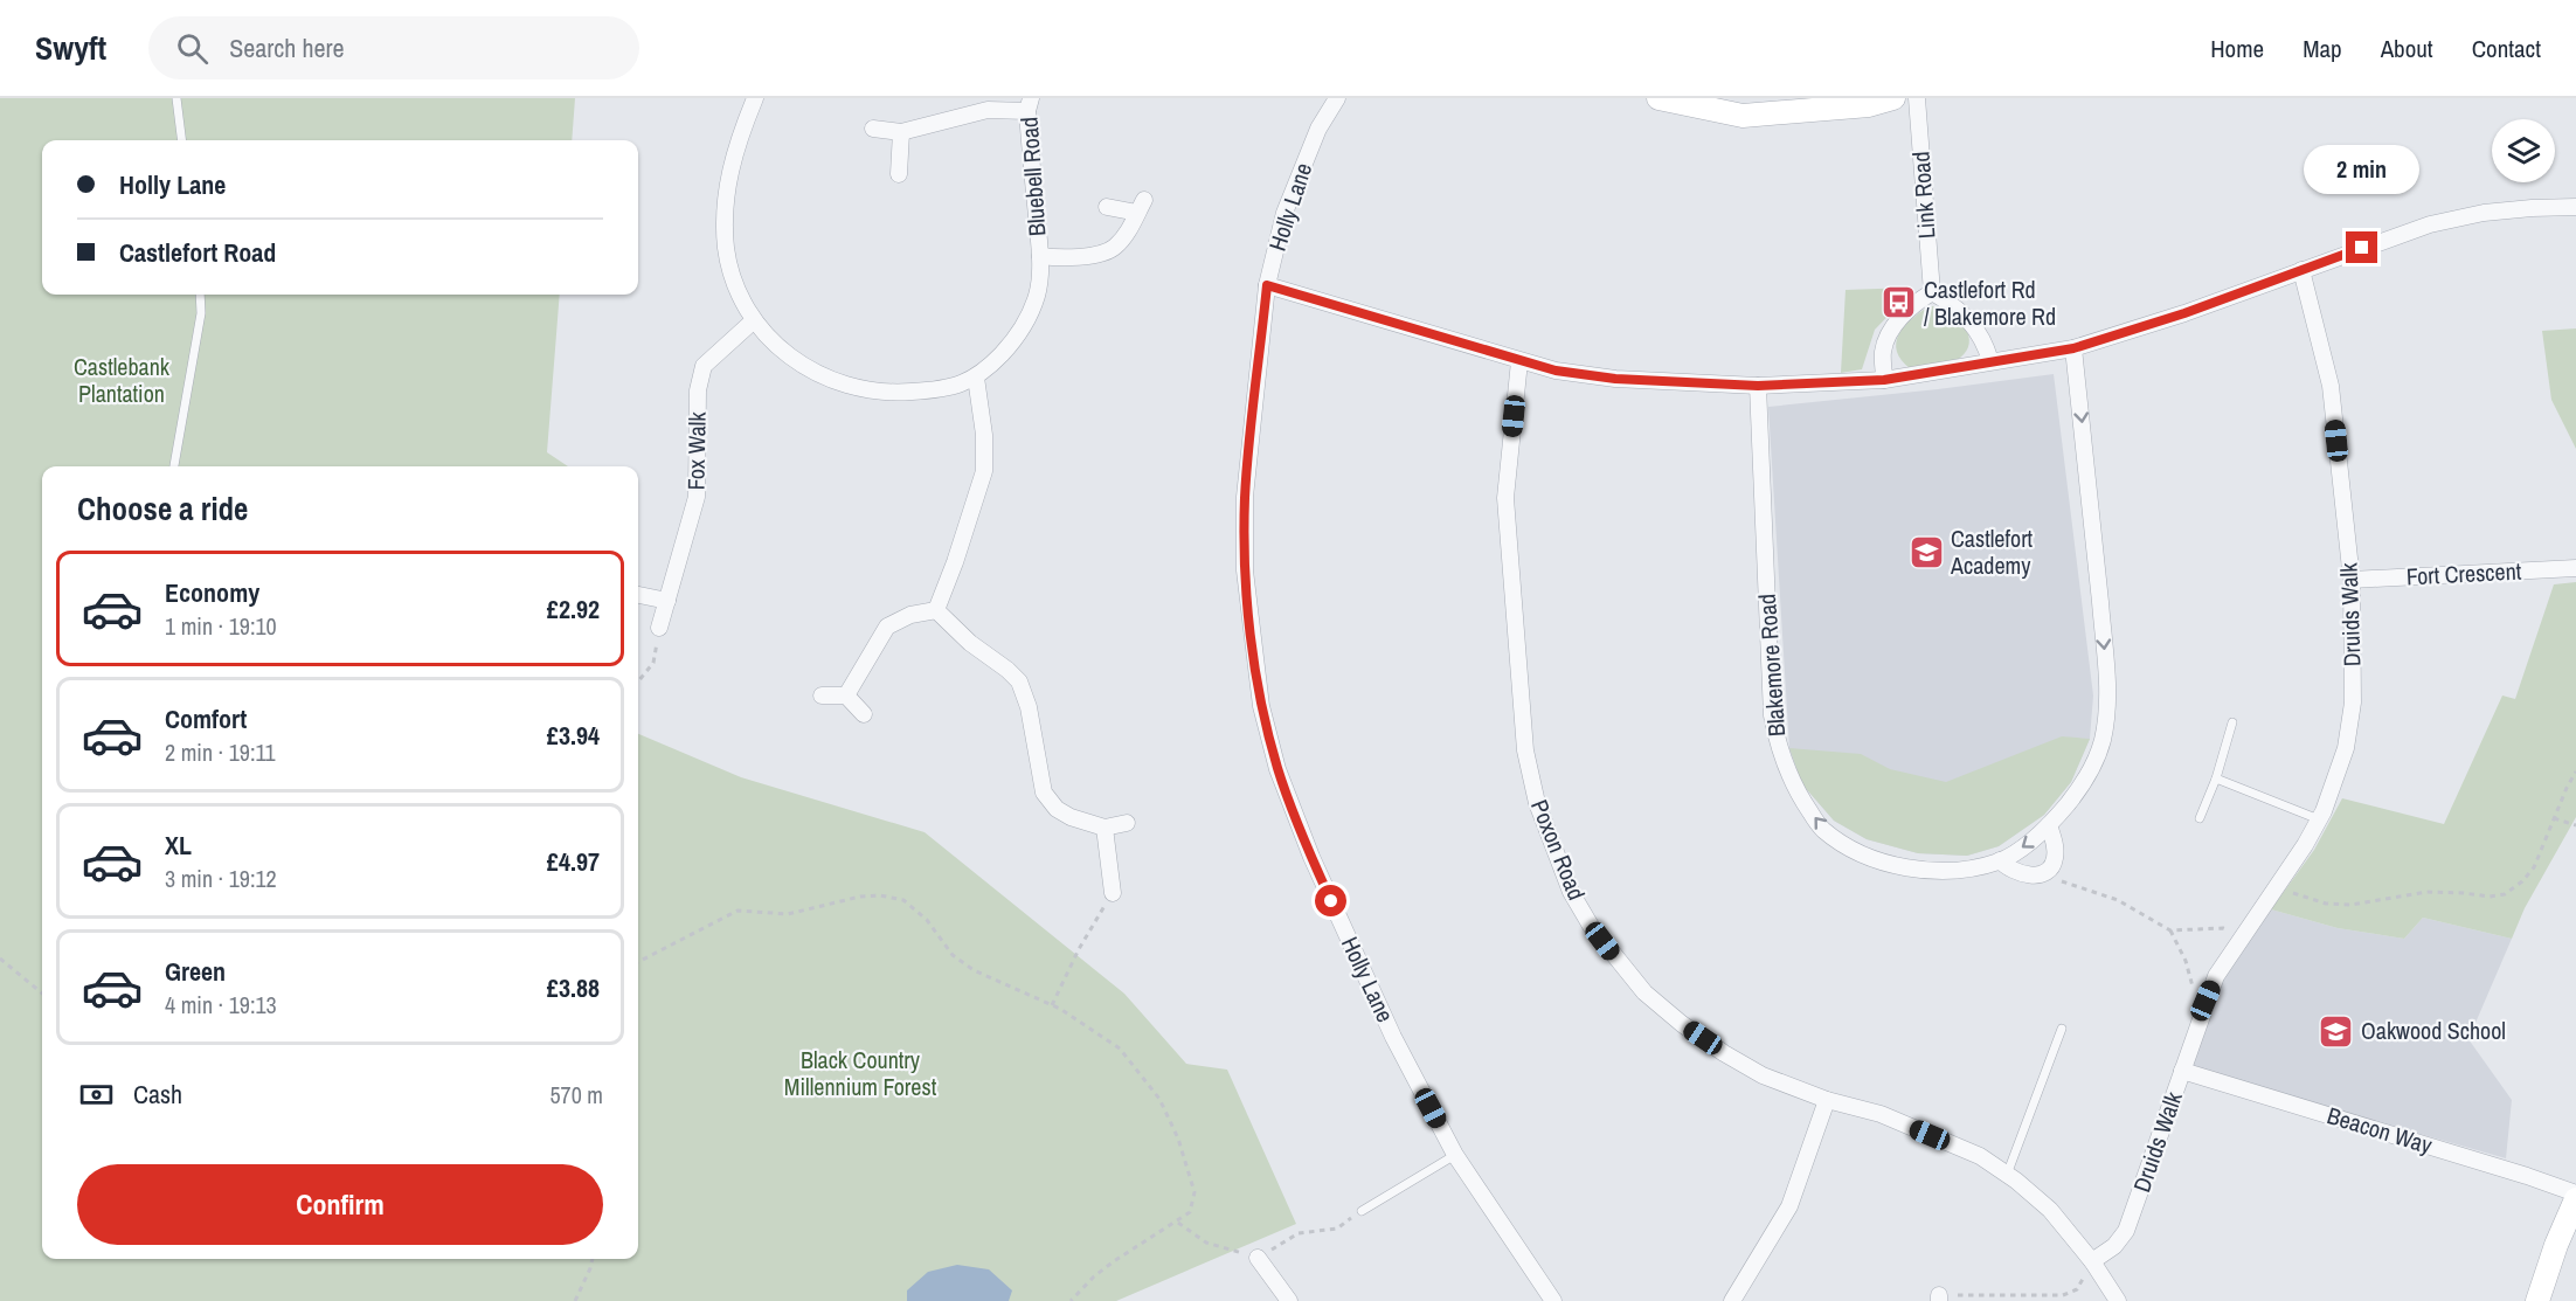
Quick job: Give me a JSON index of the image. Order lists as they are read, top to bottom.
{
  "streets": {
    "street": [
      "Bluebell Road",
      "Link Road",
      "Holly Lane",
      "Fox Walk",
      "Fort Crescent",
      "Druids Walk",
      "Blakemore Road",
      "Poxon Road",
      "Beacon Way"
    ]
  },
  "crossings": [
    ["Bluebell Road", "Fox Walk"],
    ["Fort Crescent", "Druids Walk"],
    ["Druids Walk", "Poxon Road"],
    ["Druids Walk", "Beacon Way"]
  ],
  "parks": ["Castlebank Plantation", "Black Country Millennium Forest"],
  "places": {
    "bus stop": ["Castlefort Rd / Blakemore Rd"],
    "school or university": ["Castlefort Academy", "Oakwood School"]
  },
  "page": {
    "header": "Swyft",
    "search": "Search here",
    "nav": [
      "Home",
      "Map",
      "About",
      "Contact"
    ],
    "banner": ["Holly Lane", "Castlefort Road"],
    "bubble": "2 min",
    "heading": "Choose a ride",
    "list": [
      {
        "name": "Economy",
        "note": "1 min · 19:10",
        "value": "£2.92"
      },
      {
        "name": "Comfort",
        "note": "2 min · 19:11",
        "value": "£3.94"
      },
      {
        "name": "XL",
        "note": "3 min · 19:12",
        "value": "£4.97"
      },
      {
        "name": "Green",
        "note": "4 min · 19:13",
        "value": "£3.88"
      }
    ],
    "pay": ["Cash", "570 m"],
    "buttons": "Confirm"
  }
}
